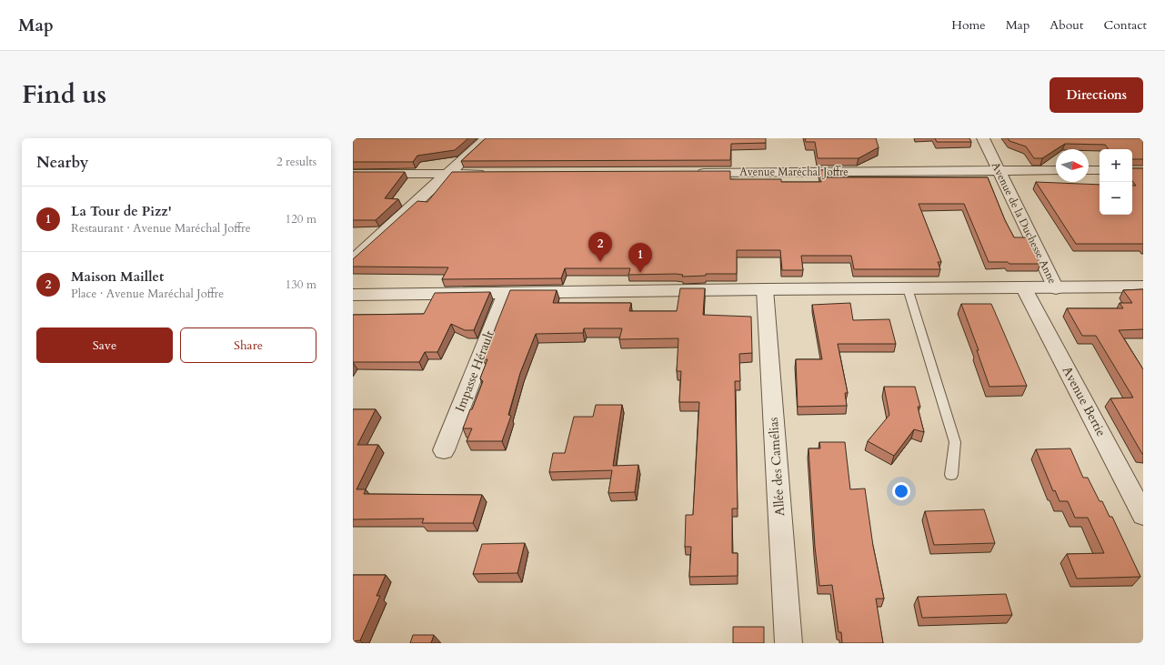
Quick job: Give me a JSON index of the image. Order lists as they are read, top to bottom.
{
  "streets": {
    "street": [
      "Avenue Maréchal Joffre",
      "Avenue de la Duchesse Anne",
      "Impasse Hérault",
      "Avenue Bertie",
      "Allée des Camélias"
    ]
  },
  "crossings": [
    ["Avenue Maréchal Joffre", "Avenue de la Duchesse Anne"]
  ],
  "north": "right",
  "page": {
    "header": "Map",
    "nav": [
      "Home",
      "Map",
      "About",
      "Contact"
    ],
    "title": "Find us",
    "buttons": [
      "Directions",
      ["Save", "Share"]
    ],
    "heading": ["Nearby", "2 results"],
    "map_buttons": ["+", "−"],
    "list": [
      {
        "mark": "1",
        "name": "La Tour de Pizz'",
        "note": "Restaurant · Avenue Maréchal Joffre",
        "value": "120 m"
      },
      {
        "mark": "2",
        "name": "Maison Maillet",
        "note": "Place · Avenue Maréchal Joffre",
        "value": "130 m"
      }
    ],
    "pins": ["2", "1"]
  }
}
